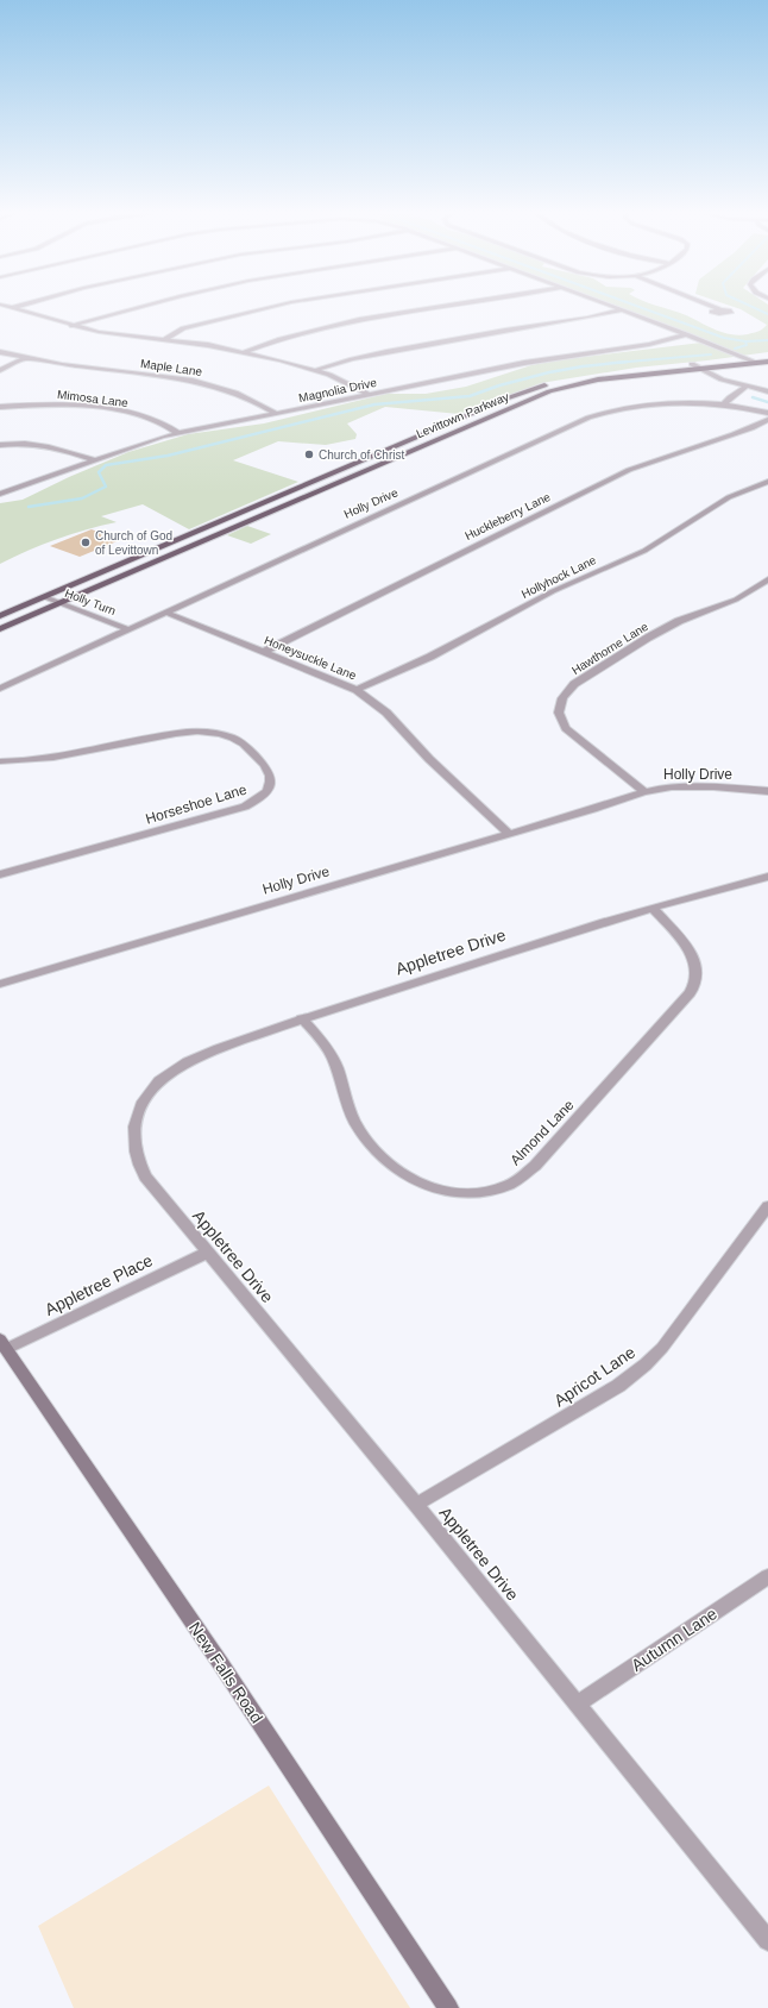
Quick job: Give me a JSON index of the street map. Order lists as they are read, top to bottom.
{
  "streets": {
    "main road": ["Levittown Parkway", "New Falls Road"],
    "street": [
      "Maple Lane",
      "Magnolia Drive",
      "Mimosa Lane",
      "Holly Drive",
      "Huckleberry Lane",
      "Hollyhock Lane",
      "Holly Turn",
      "Hawthorne Lane",
      "Honeysuckle Lane",
      "Horseshoe Lane",
      "Appletree Drive",
      "Almond Lane",
      "Appletree Place",
      "Apricot Lane",
      "Autumn Lane"
    ]
  },
  "crossings": [
    ["Maple Lane", "Magnolia Drive"],
    ["Magnolia Drive", "Mimosa Lane"],
    ["Levittown Parkway", "Holly Turn"],
    ["Holly Drive", "Holly Turn"],
    ["Holly Drive", "Hawthorne Lane"],
    ["Holly Drive", "Honeysuckle Lane"],
    ["Huckleberry Lane", "Honeysuckle Lane"],
    ["Hollyhock Lane", "Honeysuckle Lane"],
    ["Appletree Drive", "Almond Lane"],
    ["Appletree Drive", "Appletree Place"],
    ["Appletree Drive", "Apricot Lane"],
    ["Appletree Drive", "Autumn Lane"],
    ["Appletree Place", "New Falls Road"]
  ],
  "places": ["Church of Christ", "Church of God of Levittown"]
}
